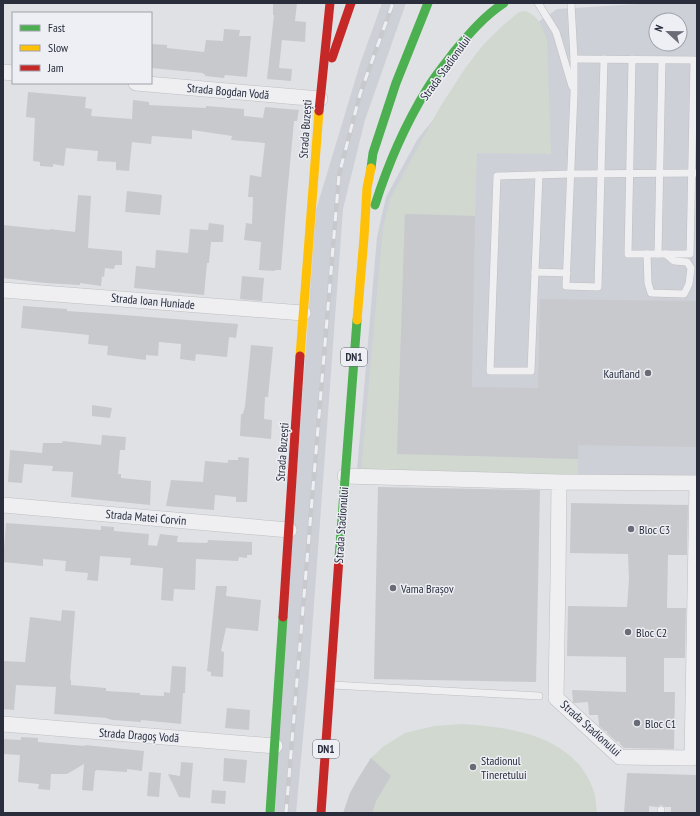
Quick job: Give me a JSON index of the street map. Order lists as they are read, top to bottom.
{
  "streets": {
    "main road": ["Strada Stadionului", "Strada Buzești", "DN1"],
    "street": [
      "Strada Bogdan Vodă",
      "Strada Ioan Huniade",
      "Strada Matei Corvin",
      "Strada Dragoș Vodă"
    ]
  },
  "crossings": [
    ["Strada Stadionului", "DN1"],
    ["Strada Bogdan Vodă", "Strada Buzești"],
    ["Strada Buzești", "Strada Ioan Huniade"],
    ["Strada Buzești", "Strada Matei Corvin"],
    ["Strada Buzești", "Strada Dragoș Vodă"]
  ],
  "places": [
    "Kaufland",
    "Bloc C3",
    "Vama Brașov",
    "Bloc C2",
    "Bloc C1",
    "Stadionul Tineretului"
  ],
  "legend": ["Fast", "Slow", "Jam"],
  "north": "left"
}
